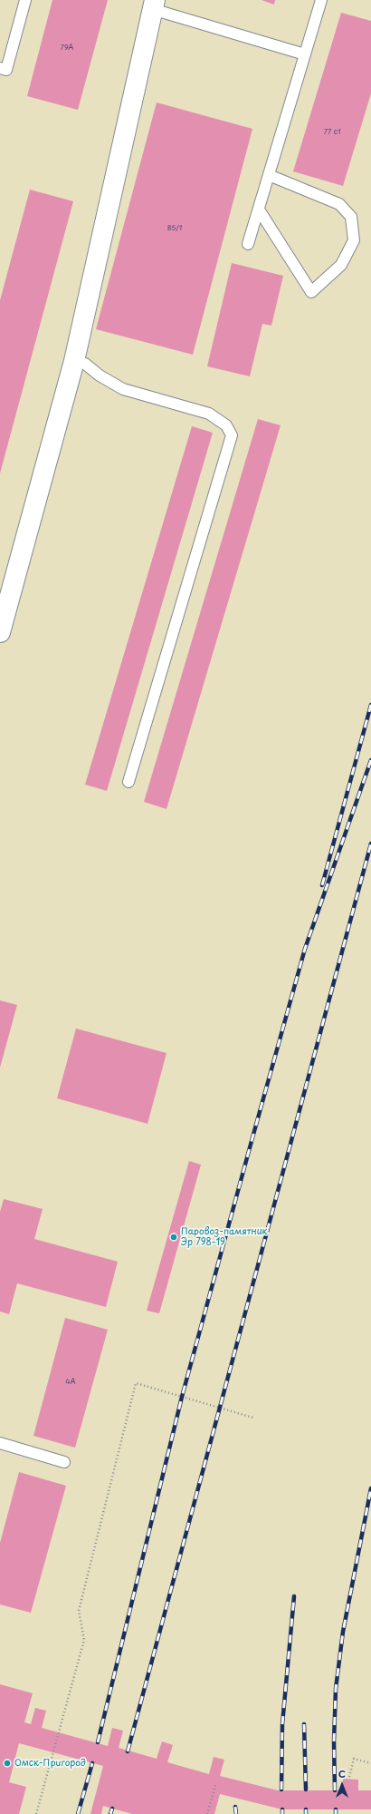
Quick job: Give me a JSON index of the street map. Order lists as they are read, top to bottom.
{
  "places": ["Паровоз-памятник Эр 798-19", "Омск-Пригород"],
  "house_numbers": [
    "79А",
    "77 с1",
    "85/1",
    "4А"
  ],
  "north": "top"
}
